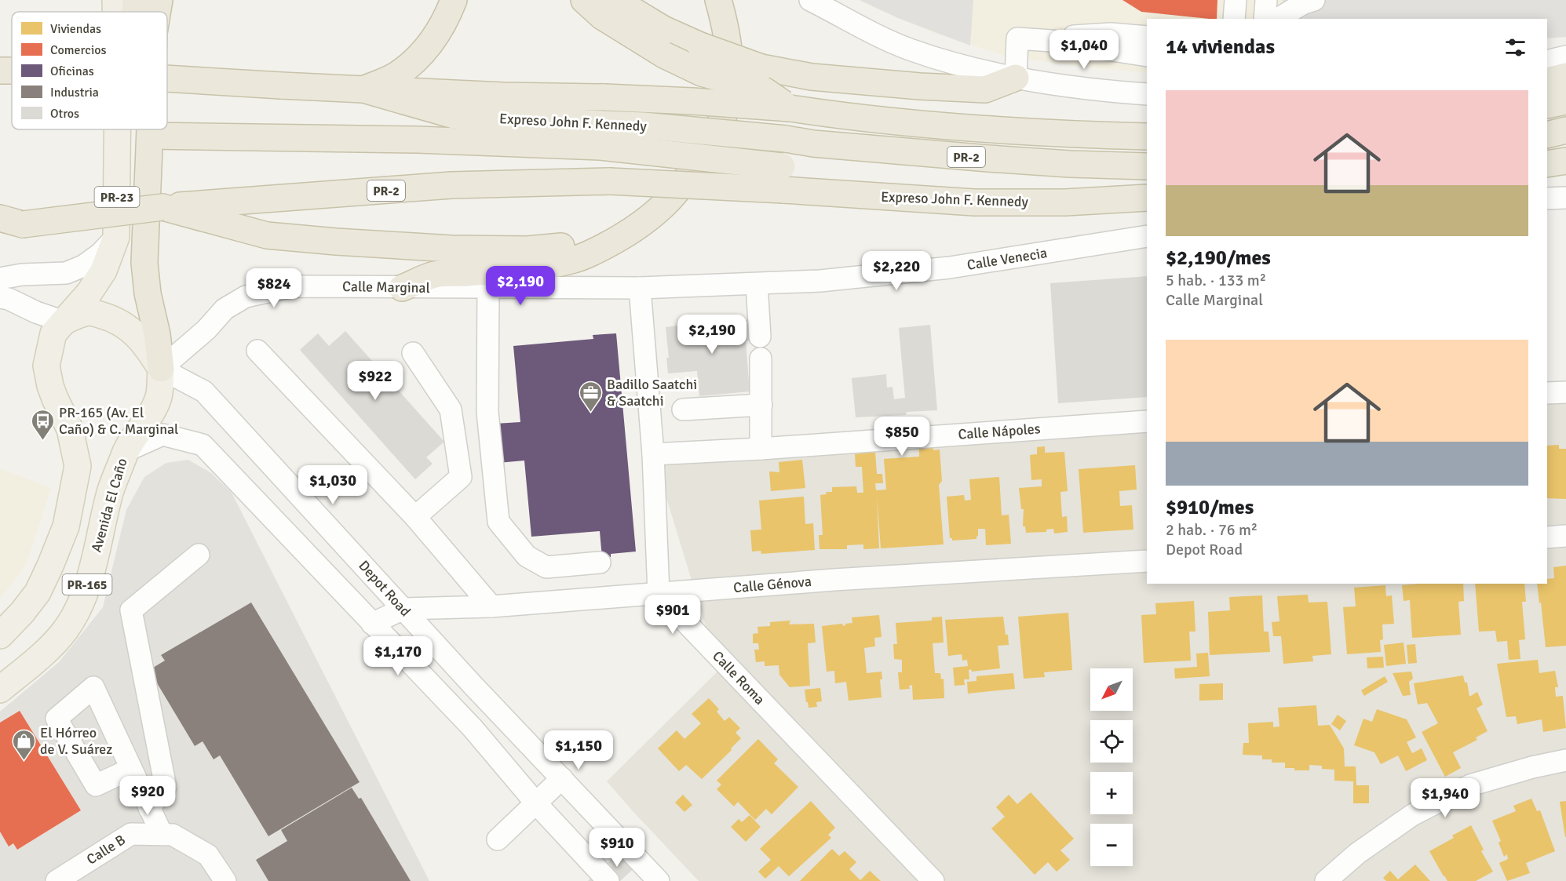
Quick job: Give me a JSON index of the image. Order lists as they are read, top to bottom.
{
  "streets": {
    "highway": ["Expreso John F. Kennedy", "PR-2"],
    "main road": ["PR-23", "Avenida El Caño", "PR-165"],
    "street": [
      "Calle Venecia",
      "Calle Marginal",
      "Calle Nápoles",
      "Calle Génova",
      "Depot Road",
      "Calle Roma",
      "Calle B"
    ]
  },
  "crossings": [
    ["PR-23", "PR-165"],
    ["Calle Venecia", "Calle Marginal"],
    ["Calle Marginal", "Avenida El Caño"],
    ["Calle Marginal", "Depot Road"],
    ["Avenida El Caño", "Depot Road"],
    ["Calle Génova", "Depot Road"],
    ["Calle Génova", "Calle Roma"]
  ],
  "places": {
    "office": ["Badillo Saatchi & Saatchi"],
    "bus stop": ["PR-165 (Av. El Caño) & C. Marginal"],
    "shop": ["El Hórreo de V. Suárez"]
  },
  "legend": [
    "Viviendas",
    "Comercios",
    "Oficinas",
    "Industria",
    "Otros"
  ],
  "north": "bottom left",
  "page": {
    "heading": "14 viviendas",
    "price": [
      "$1,040",
      "$2,220",
      "$2,190",
      "$824",
      "$2,190",
      "$922",
      "$850",
      "$1,030",
      "$901",
      "$1,170",
      "$1,150",
      "$920",
      "$1,940",
      "$910"
    ],
    "list": [
      {
        "name": "$2,190/mes",
        "note": "5 hab. · 133 m² · Calle Marginal"
      },
      {
        "name": "$910/mes",
        "note": "2 hab. · 76 m² · Depot Road"
      }
    ],
    "map_buttons": ["+", "−"]
  }
}
